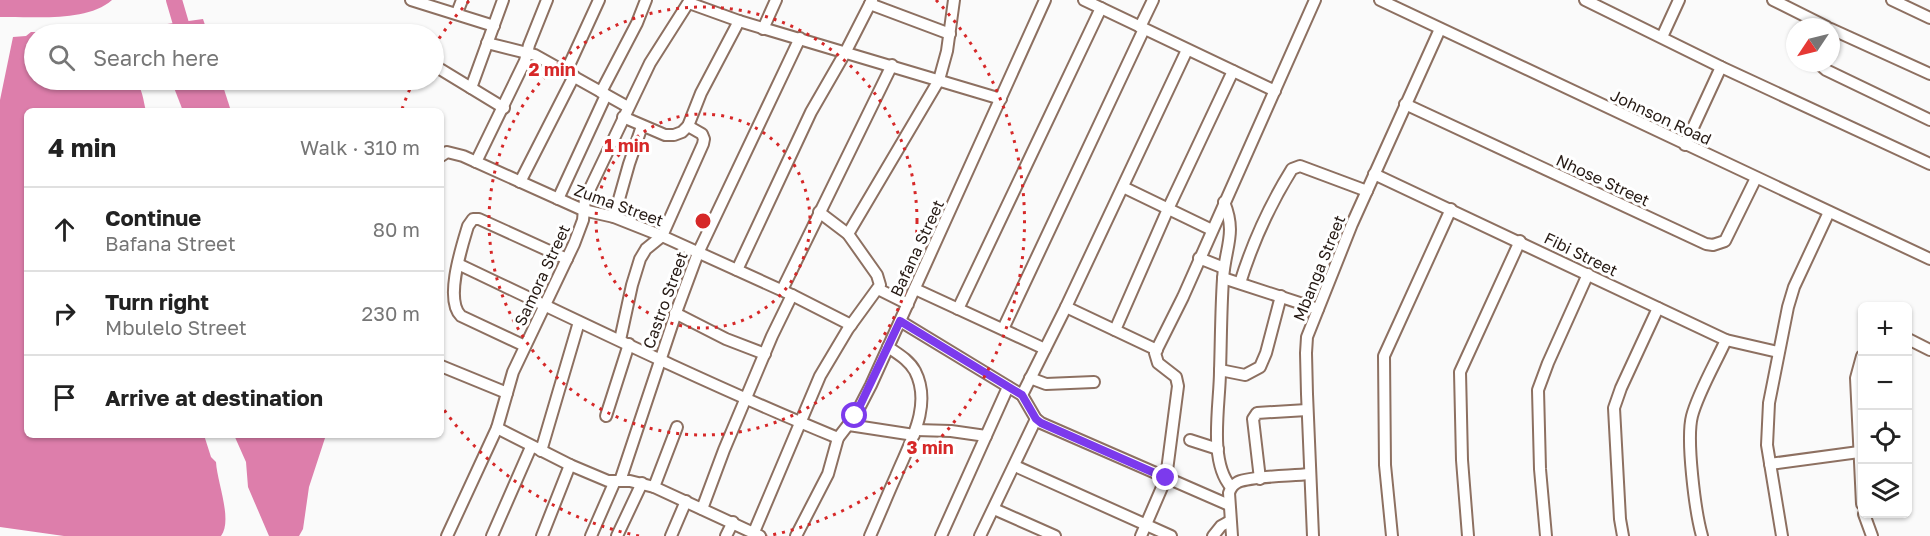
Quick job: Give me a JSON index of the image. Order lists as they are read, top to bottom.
{
  "streets": {
    "street": [
      "Johnson Road",
      "Nhose Street",
      "Zuma Street",
      "Bafana Street",
      "Fibi Street",
      "Mbanga Street",
      "Samora Street",
      "Castro Street"
    ]
  },
  "crossings": [
    ["Johnson Road", "Nhose Street"],
    ["Johnson Road", "Mbanga Street"],
    ["Nhose Street", "Mbanga Street"],
    ["Zuma Street", "Samora Street"],
    ["Zuma Street", "Castro Street"],
    ["Fibi Street", "Mbanga Street"]
  ],
  "north": "bottom left",
  "page": {
    "search": "Search here",
    "heading": ["4 min", "Walk · 310 m"],
    "list": [
      ["Continue", "Bafana Street", "80 m"],
      ["Turn right", "Mbulelo Street", "230 m"],
      "Arrive at destination"
    ],
    "map_buttons": ["+", "−"]
  },
  "rings": ["2 min", "1 min", "3 min"]
}
